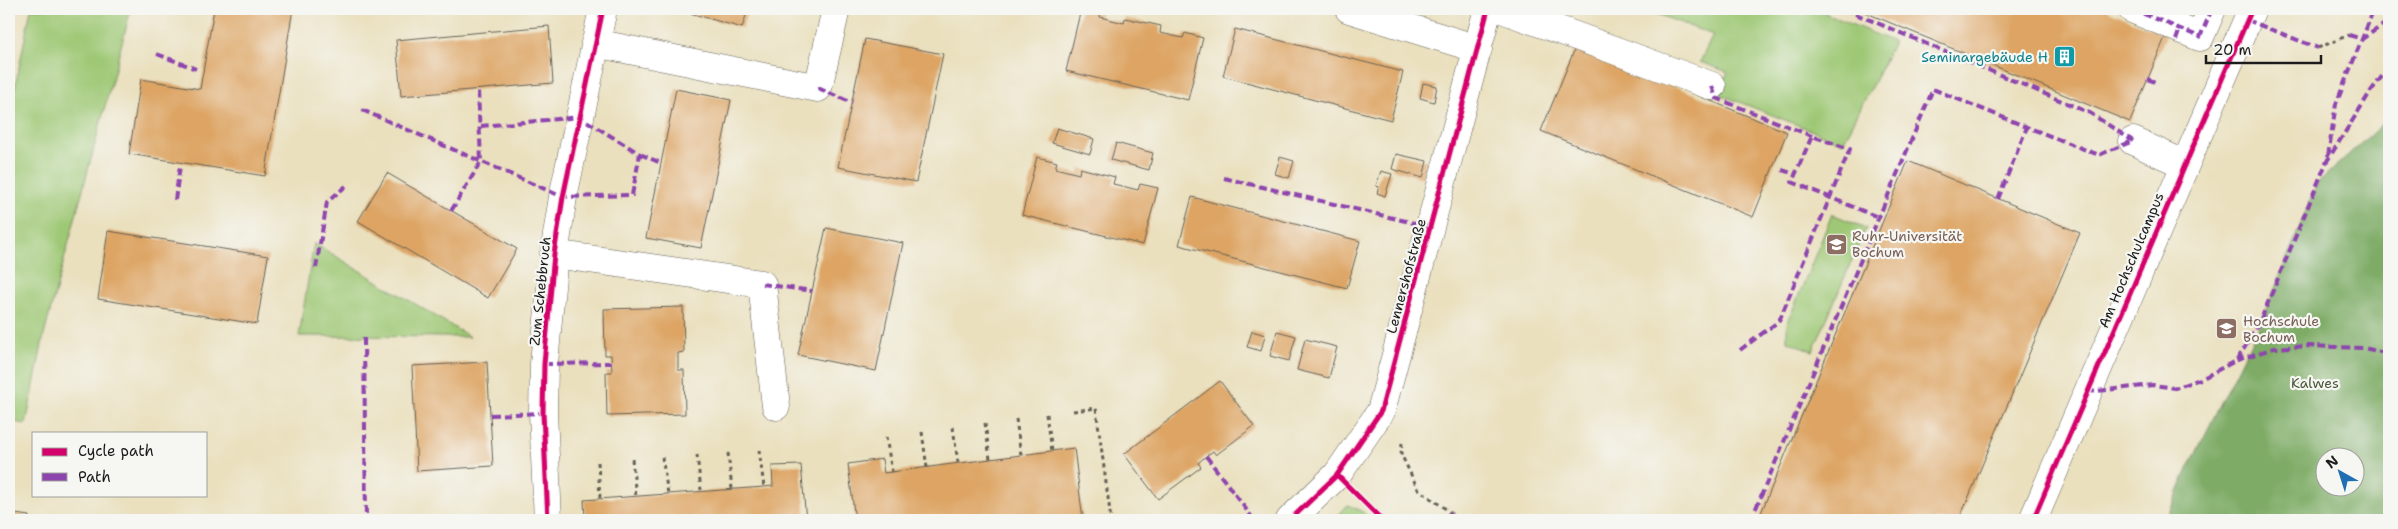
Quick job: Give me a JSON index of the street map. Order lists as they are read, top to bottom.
{
  "streets": {
    "street": ["Am Hochschulcampus", "Lennershofstraße", "Zum Schebbruch"]
  },
  "parks": ["Kalwes"],
  "places": {
    "building": ["Seminargebäude H"],
    "school or university": ["Ruhr-Universität Bochum", "Hochschule Bochum"]
  },
  "legend": ["Cycle path", "Path"],
  "scale_bar": "20 m",
  "north": "top left"
}
